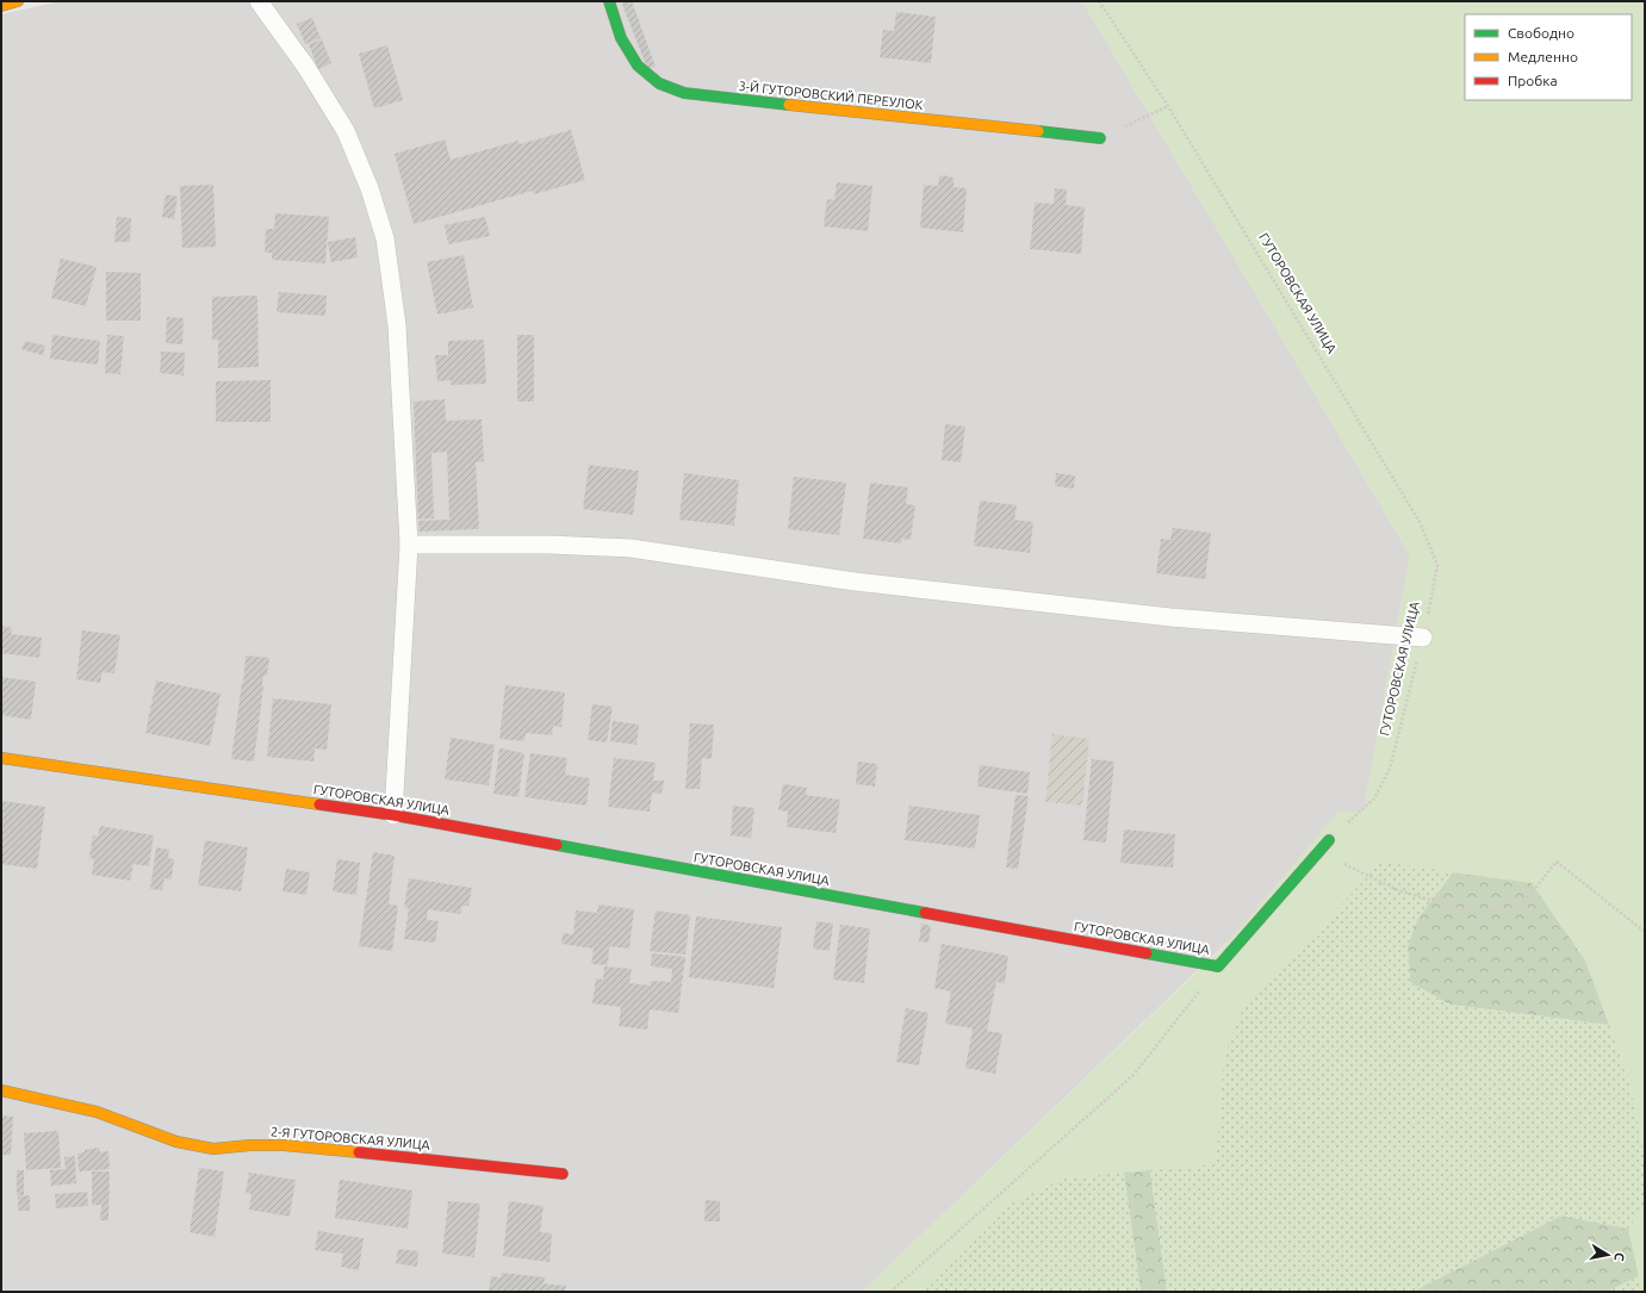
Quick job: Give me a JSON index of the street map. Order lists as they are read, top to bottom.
{
  "streets": {
    "street": ["3-Й ГУТОРОВСКИЙ ПЕРЕУЛОК", "ГУТОРОВСКАЯ УЛИЦА", "2-Я ГУТОРОВСКАЯ УЛИЦА"]
  },
  "legend": ["Свободно", "Медленно", "Пробка"],
  "north": "right"
}
